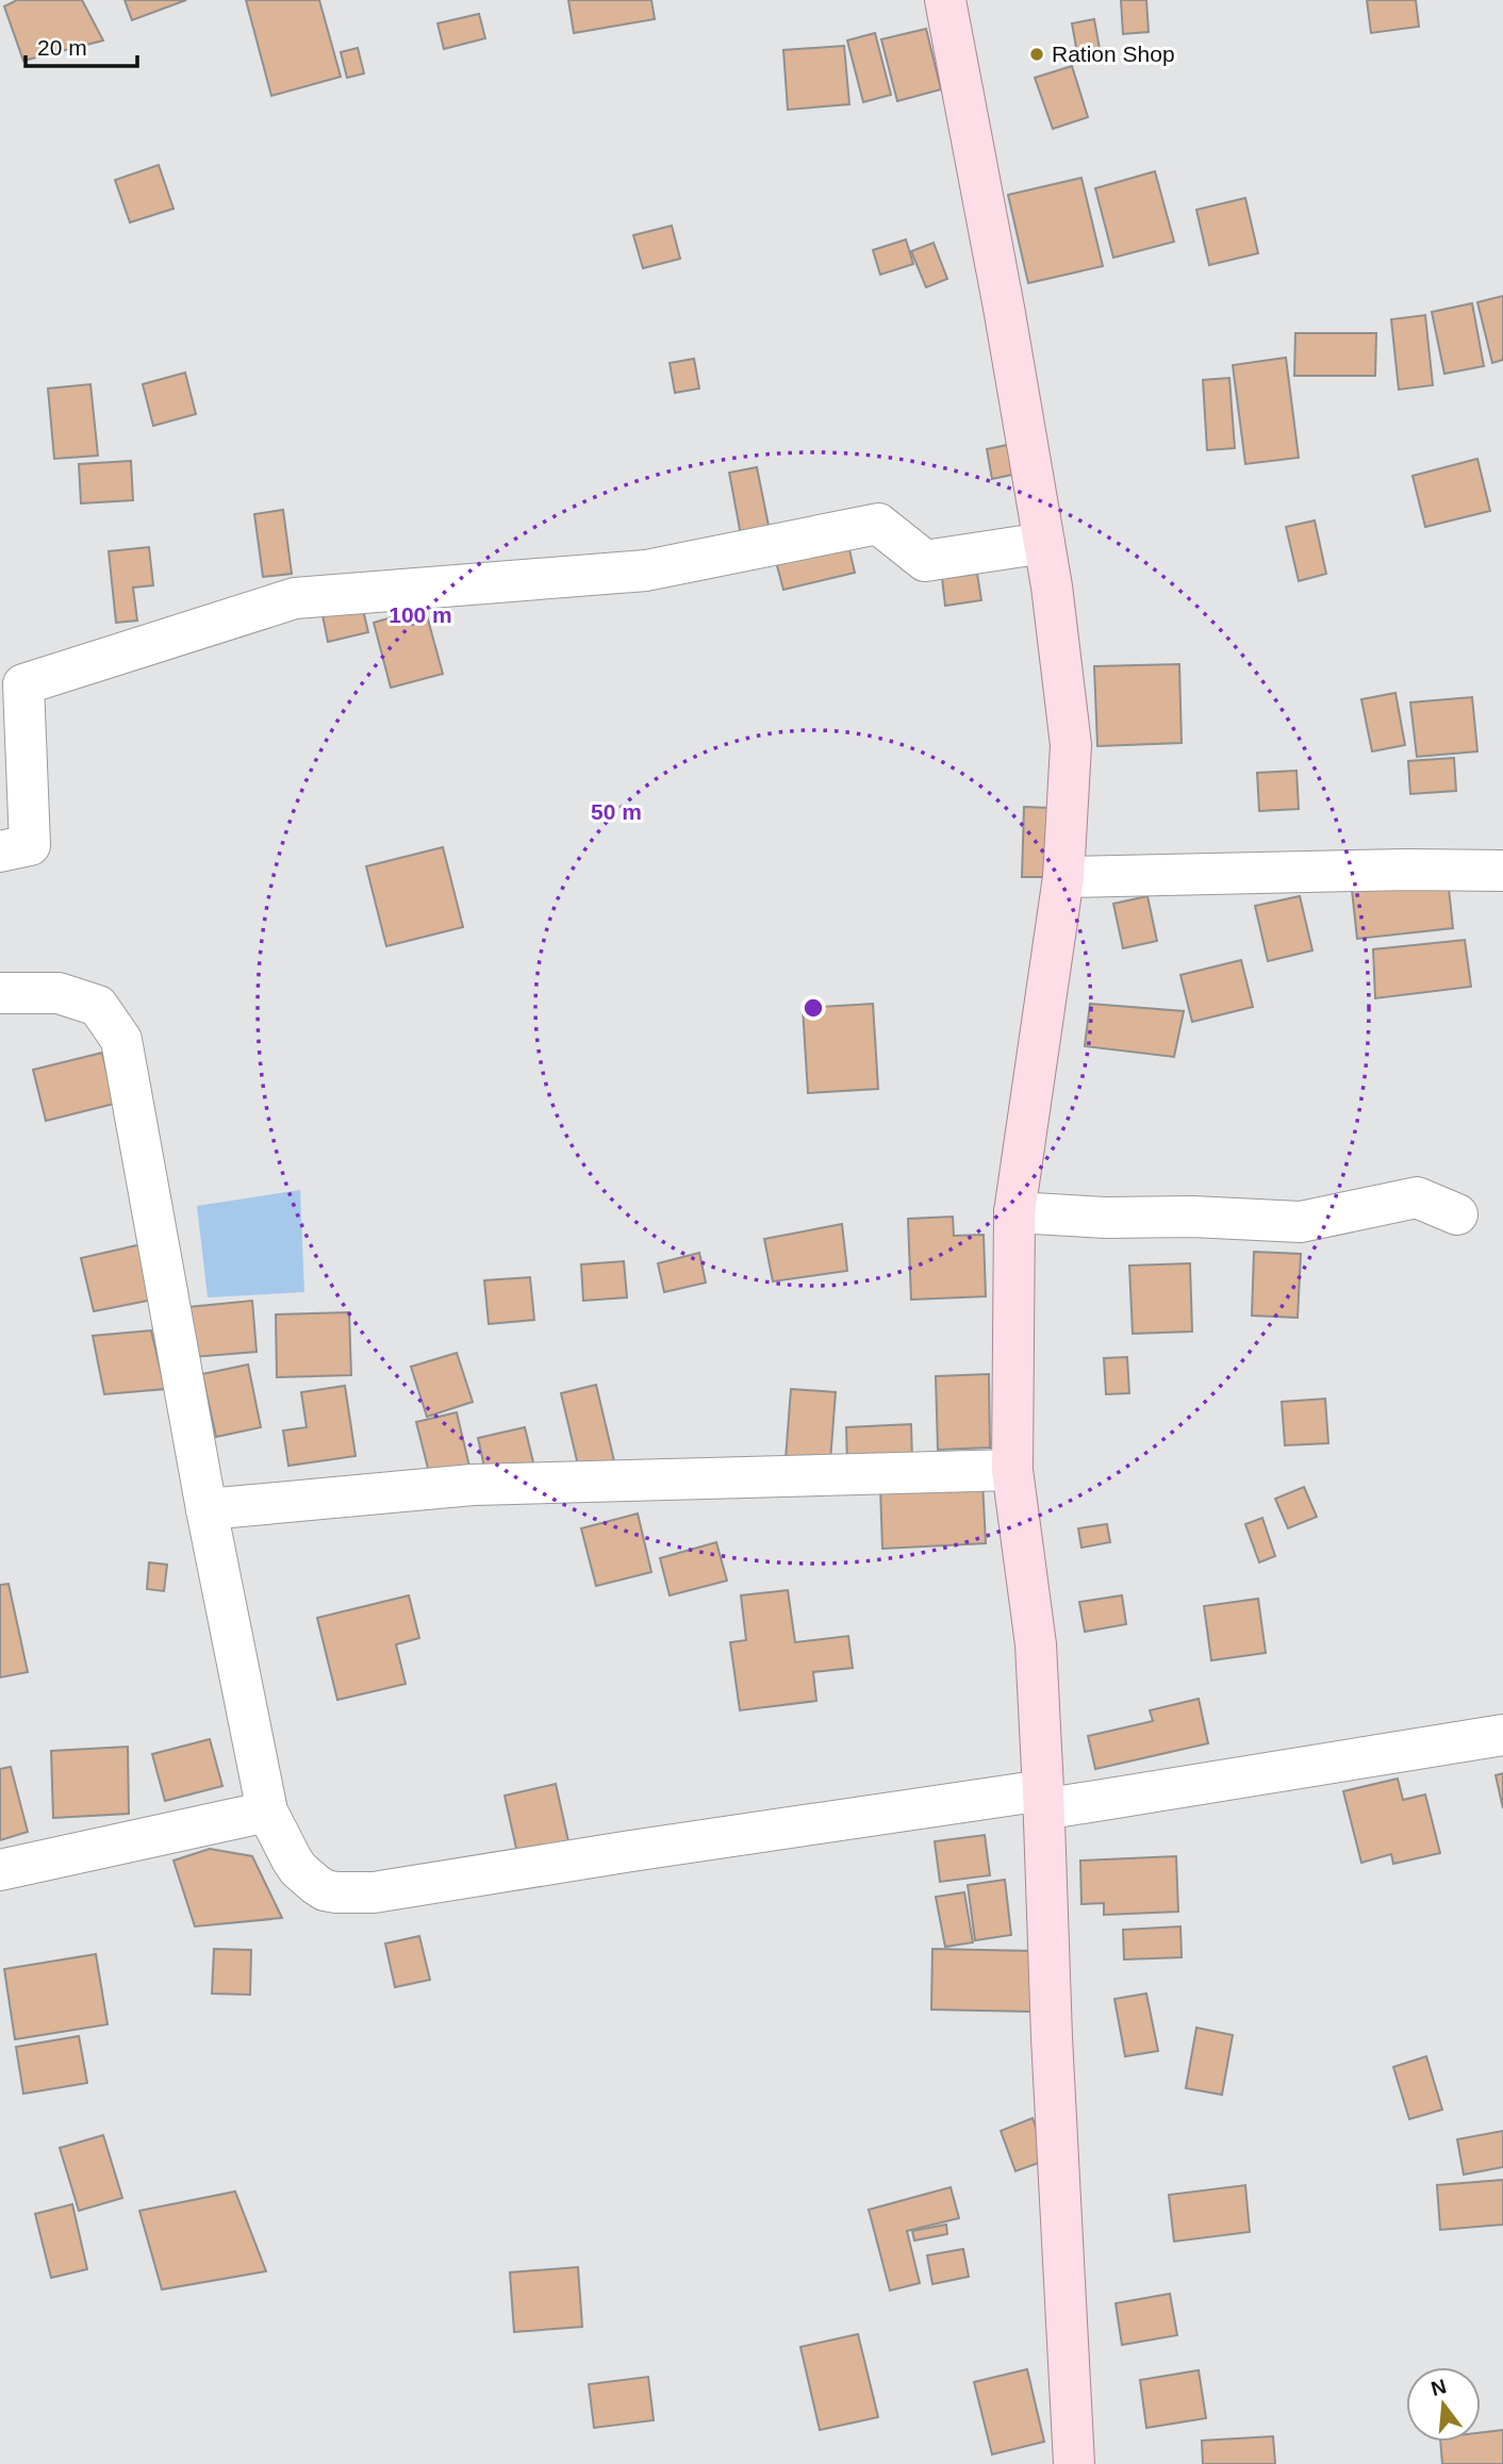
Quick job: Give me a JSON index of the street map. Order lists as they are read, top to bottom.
{
  "places": ["Ration Shop"],
  "scale_bar": "20 m",
  "north": "top",
  "rings": ["100 m", "50 m"]
}
